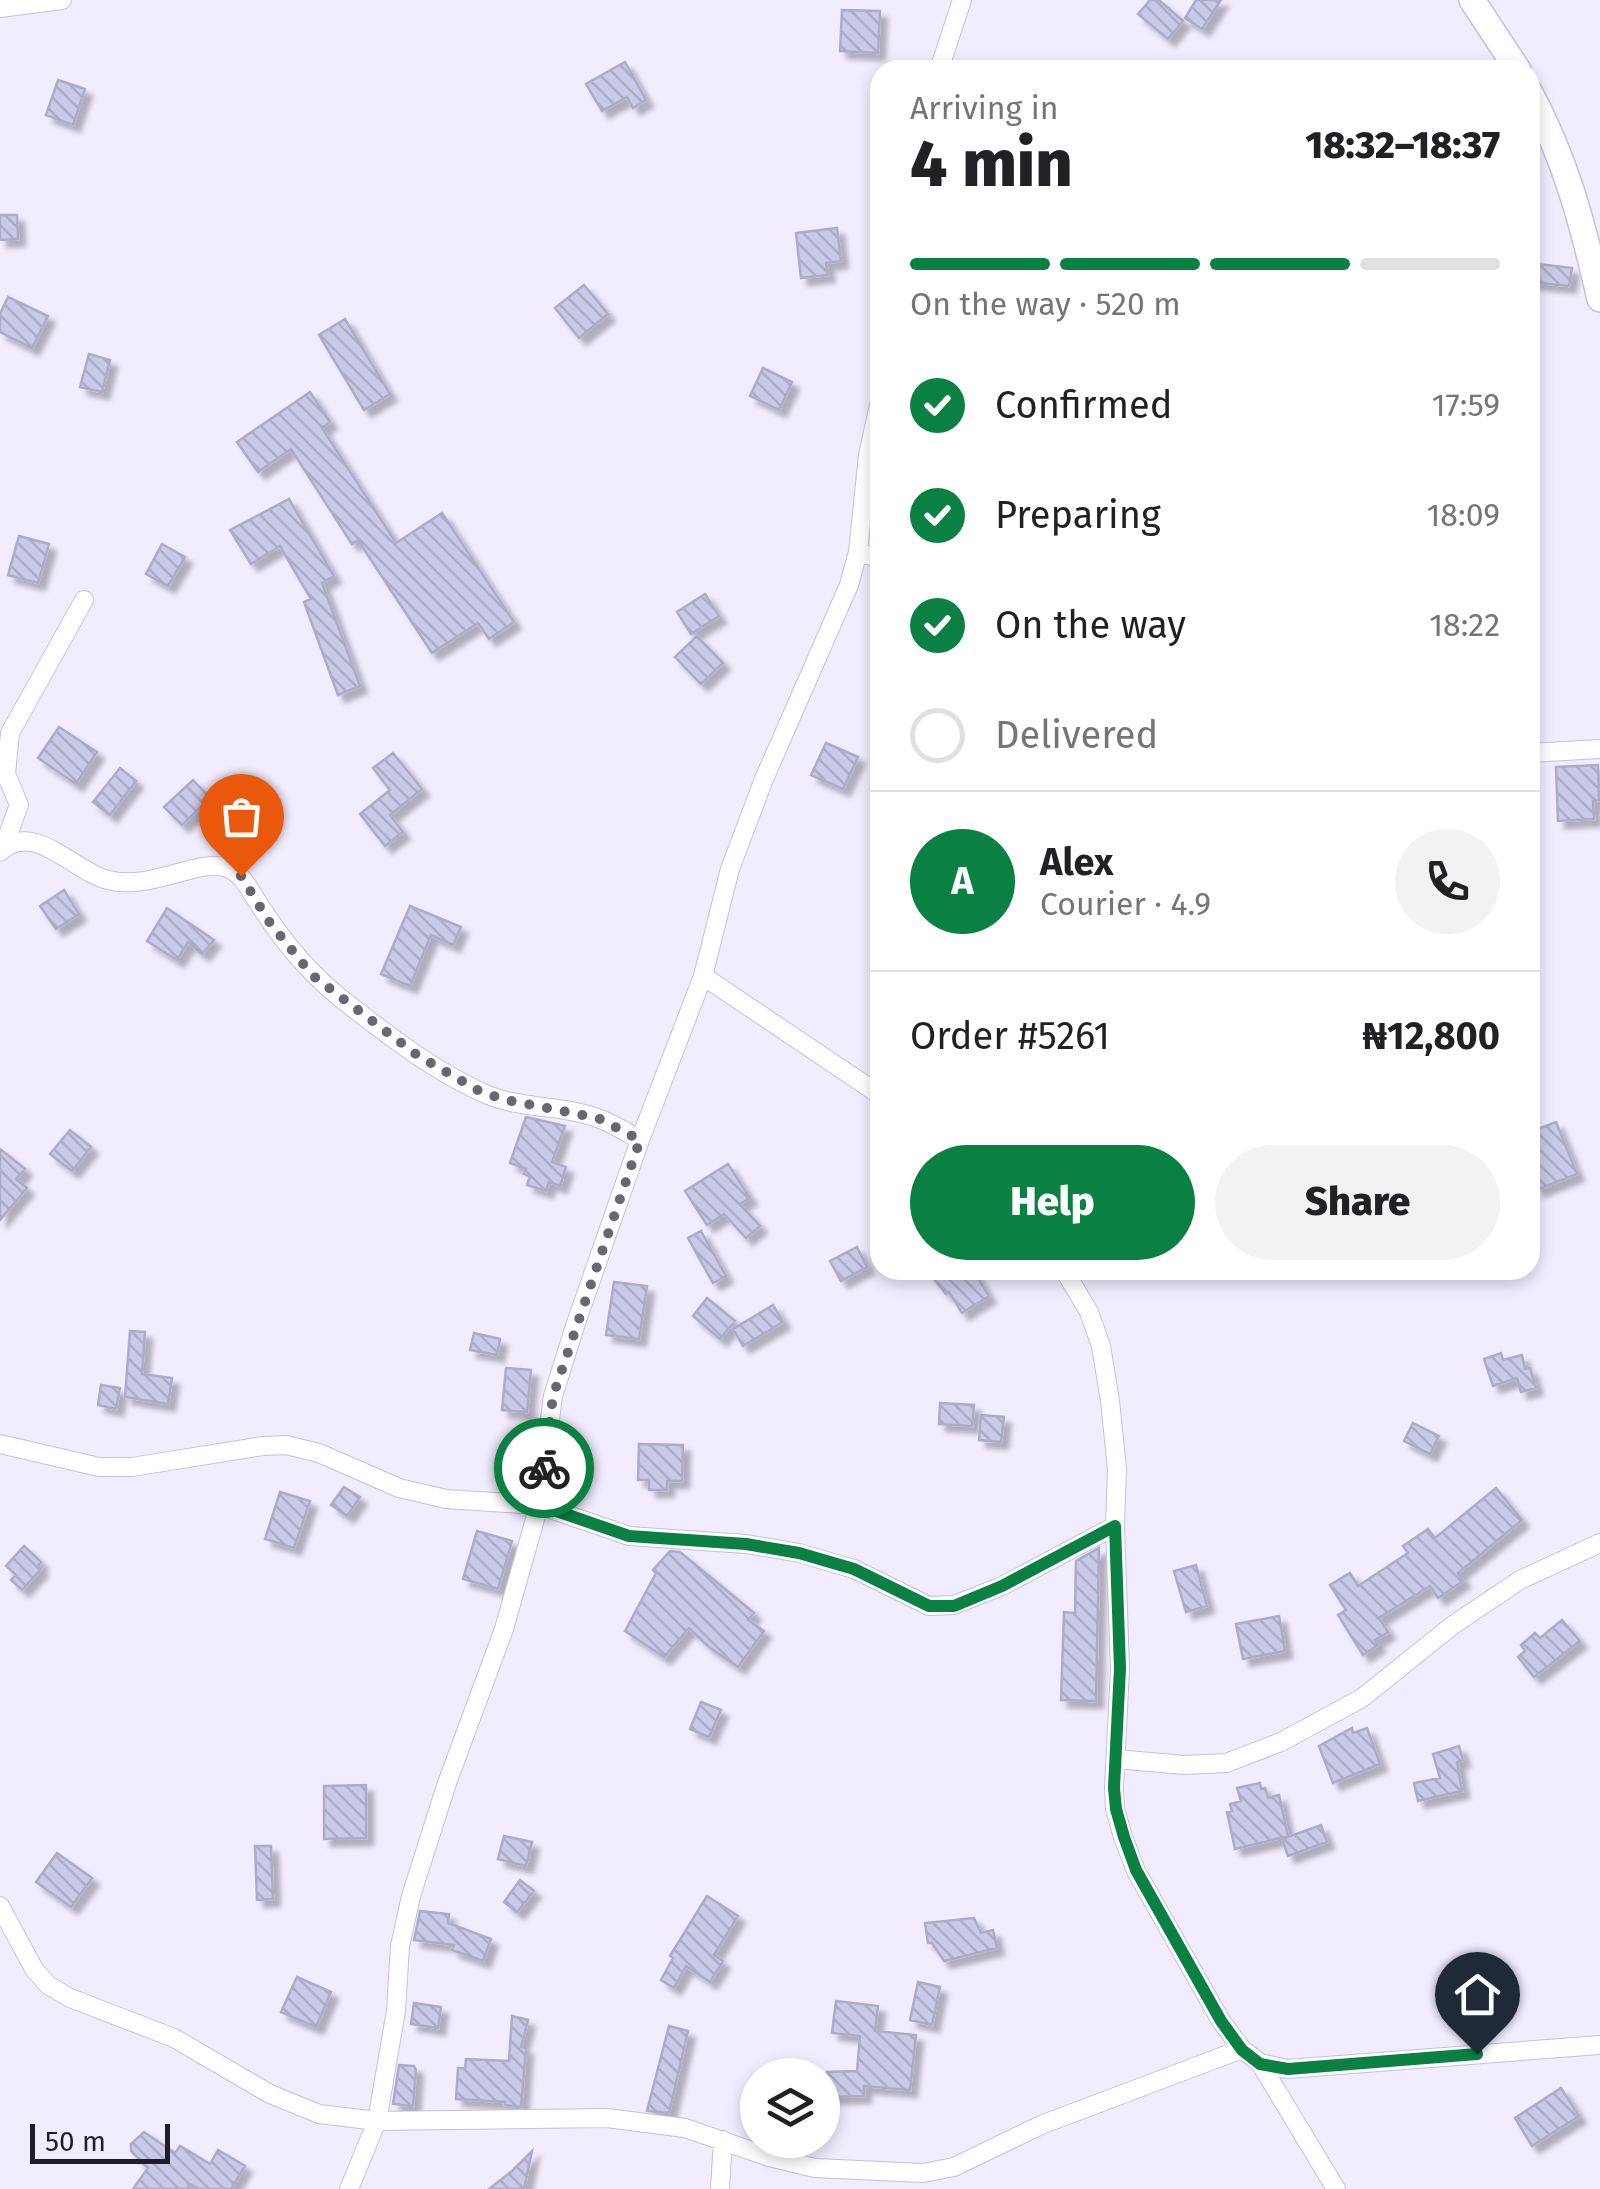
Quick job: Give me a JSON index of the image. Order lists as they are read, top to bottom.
{
  "scale_bar": "50 m",
  "page": {
    "heading": ["4 min", "Arriving in", "18:32–18:37"],
    "panel": [
      "Alex",
      "Courier · 4.9",
      "Order #5261",
      "₦12,800"
    ],
    "bar": "On the way · 520 m",
    "list": [
      ["Confirmed", "17:59"],
      ["Preparing", "18:09"],
      ["On the way", "18:22"],
      "Delivered"
    ],
    "round": "A",
    "buttons": ["Help", "Share"],
    "scale": "50 m"
  }
}
